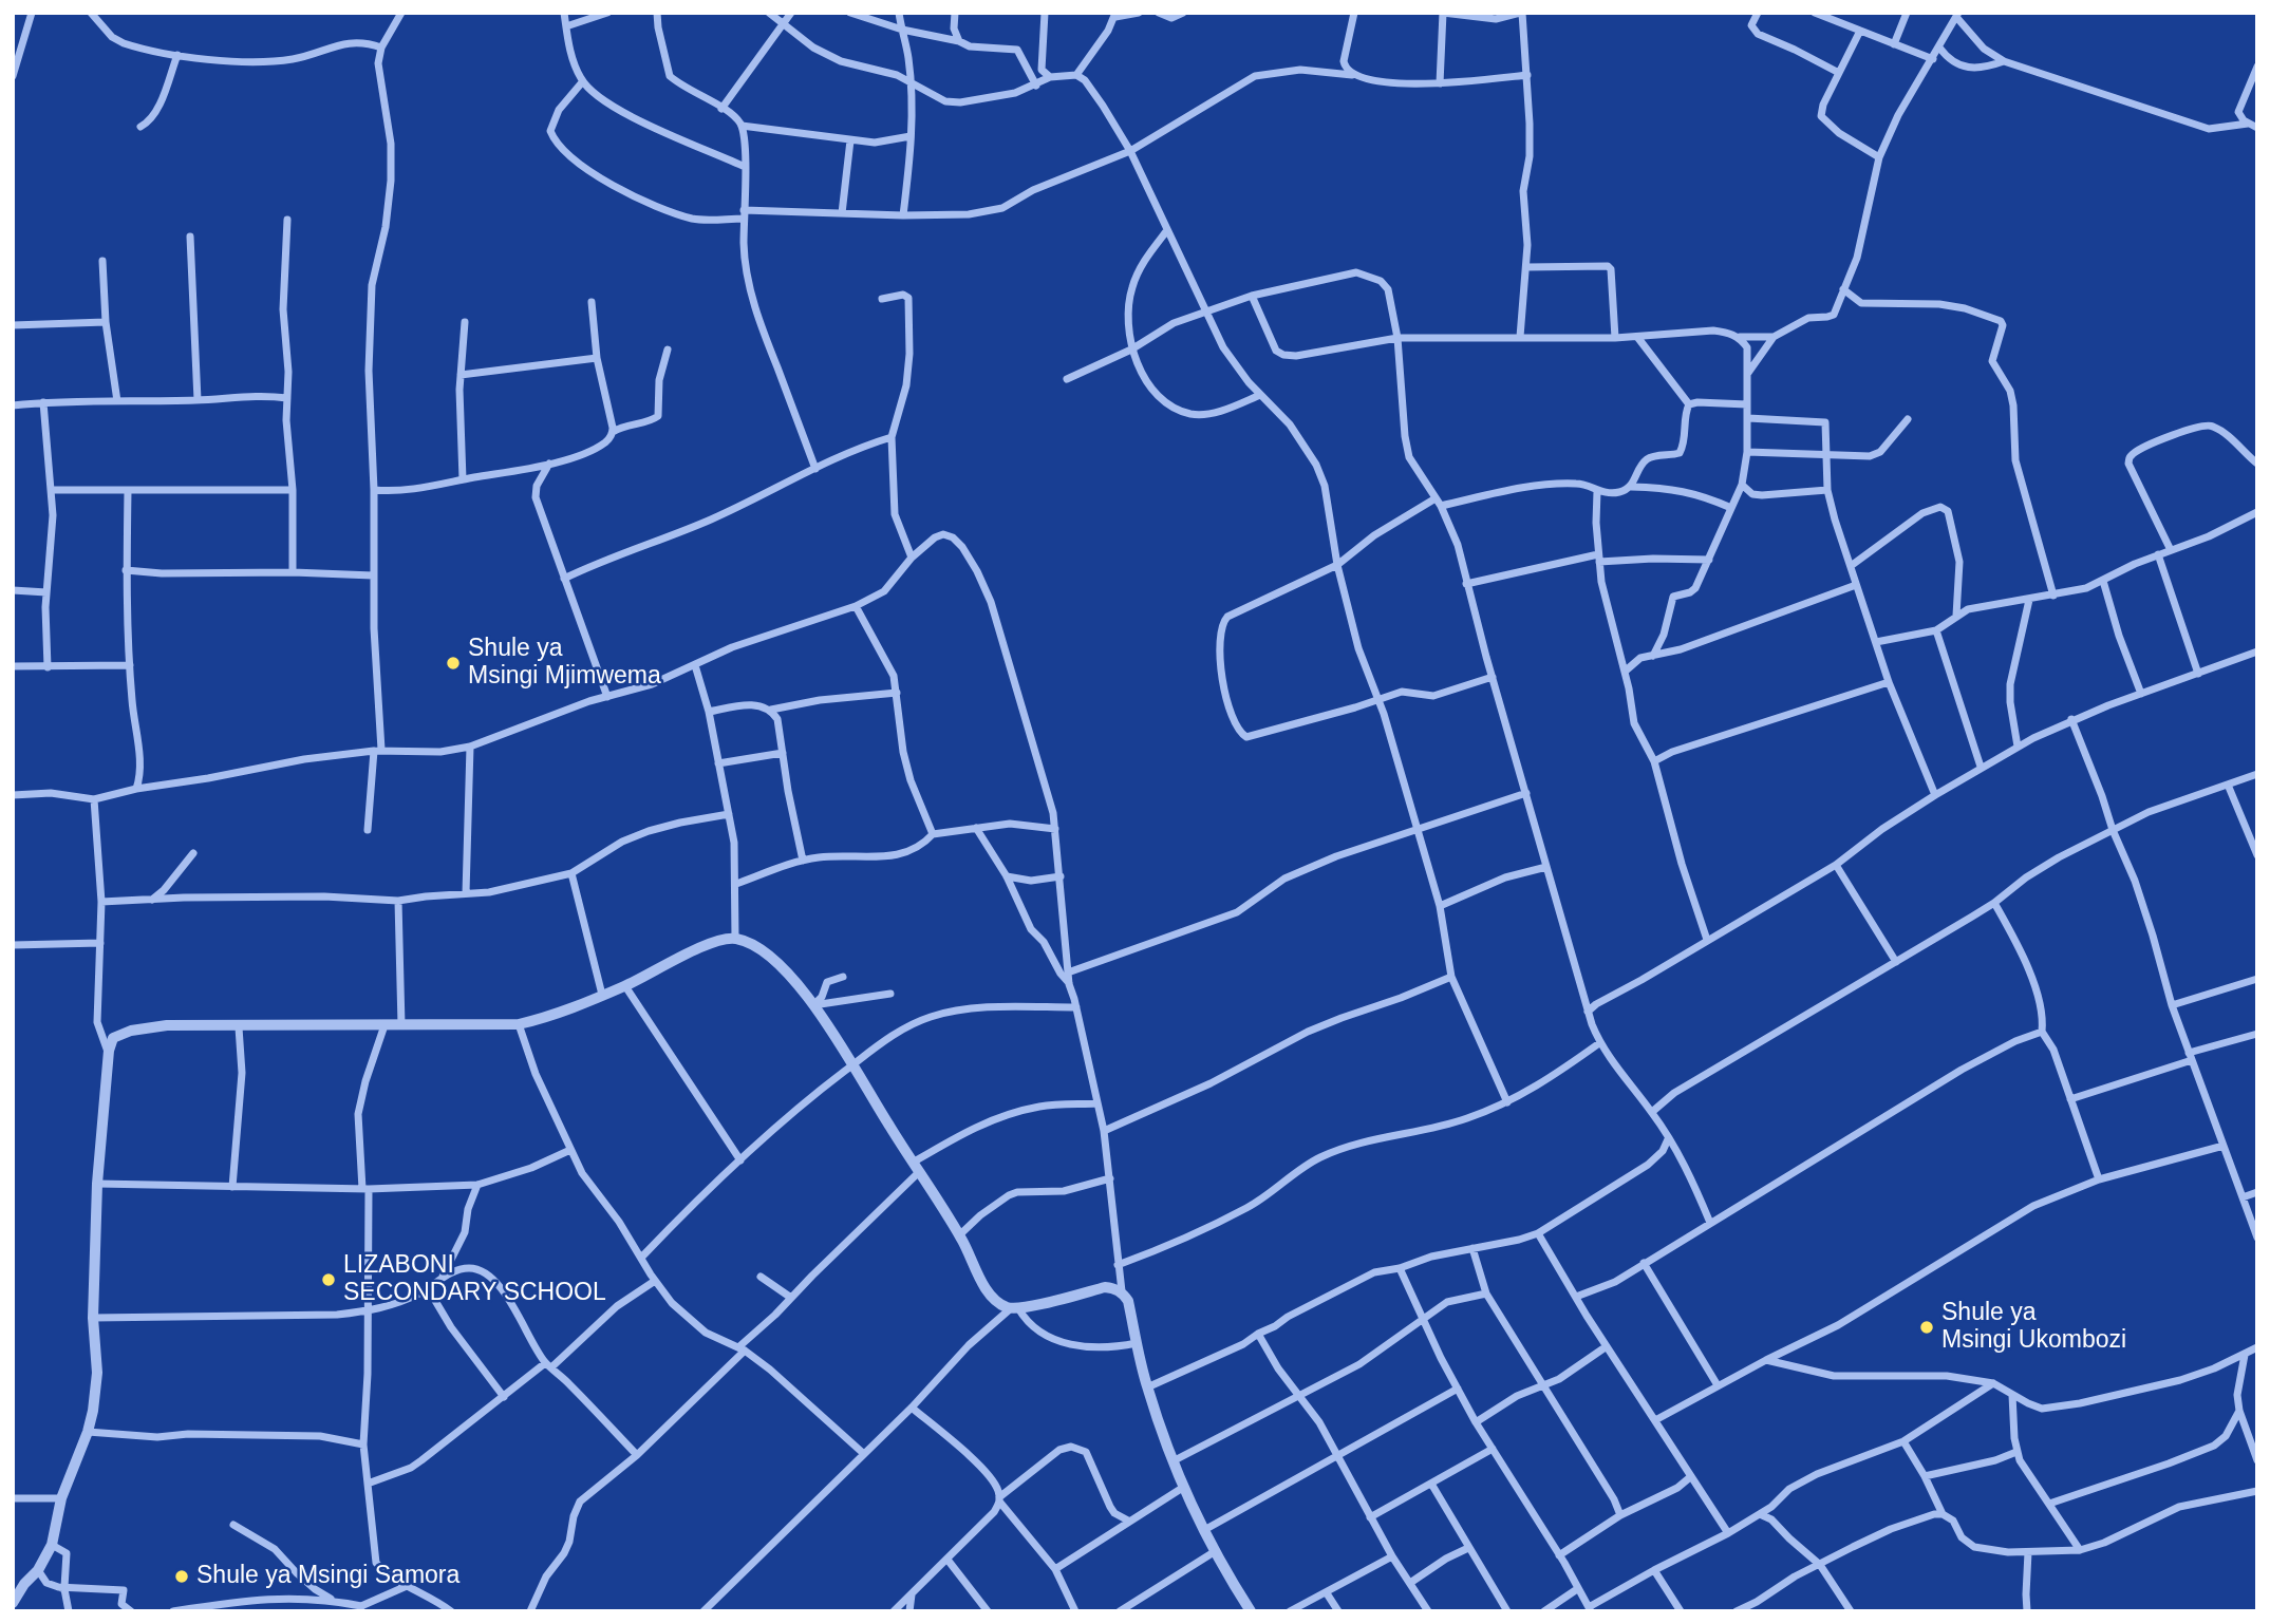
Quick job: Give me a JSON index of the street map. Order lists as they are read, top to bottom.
{
  "places": [
    "Shule ya Msingi Mjimwema",
    "LIZABONI SECONDARY SCHOOL",
    "Shule ya Msingi Ukombozi",
    "Shule ya Msingi Samora"
  ]
}
